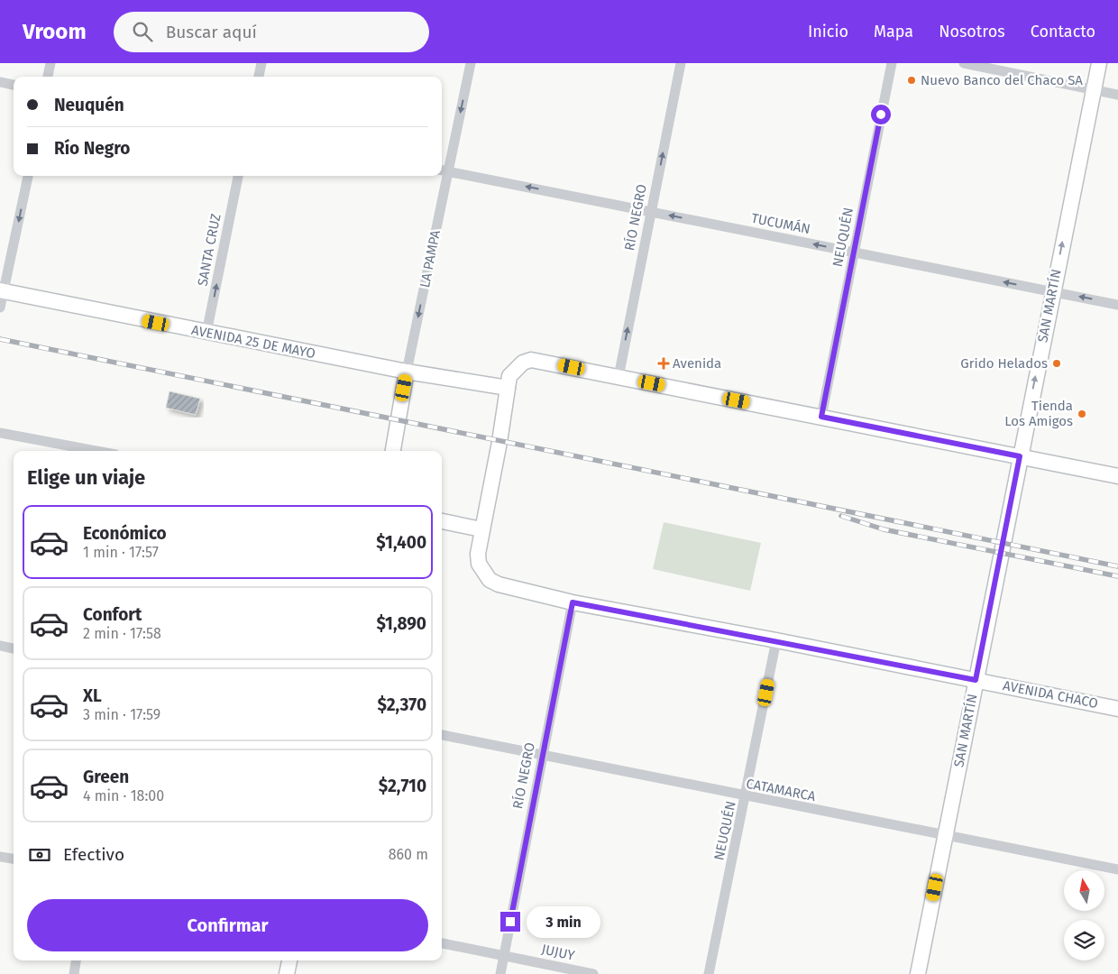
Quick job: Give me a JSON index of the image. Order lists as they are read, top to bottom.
{
  "streets": {
    "street": [
      "RÍO NEGRO",
      "TUCUMÁN",
      "NEUQUÉN",
      "SANTA CRUZ",
      "LA PAMPA",
      "SAN MARTÍN",
      "AVENIDA 25 DE MAYO",
      "AVENIDA CHACO",
      "CATAMARCA",
      "JUJUY"
    ]
  },
  "crossings": [
    ["RÍO NEGRO", "TUCUMÁN"],
    ["RÍO NEGRO", "AVENIDA CHACO"],
    ["RÍO NEGRO", "CATAMARCA"],
    ["RÍO NEGRO", "JUJUY"],
    ["TUCUMÁN", "NEUQUÉN"],
    ["TUCUMÁN", "LA PAMPA"],
    ["TUCUMÁN", "SAN MARTÍN"],
    ["NEUQUÉN", "AVENIDA CHACO"],
    ["NEUQUÉN", "CATAMARCA"],
    ["SANTA CRUZ", "AVENIDA 25 DE MAYO"],
    ["LA PAMPA", "AVENIDA 25 DE MAYO"],
    ["SAN MARTÍN", "AVENIDA CHACO"],
    ["SAN MARTÍN", "CATAMARCA"]
  ],
  "one_way": [
    "RÍO NEGRO",
    "TUCUMÁN",
    "SANTA CRUZ",
    "LA PAMPA",
    "SAN MARTÍN"
  ],
  "places": {
    "other": ["Nuevo Banco del Chaco SA", "Grido Helados", "Tienda Los Amigos"],
    "health": ["Avenida"]
  },
  "north": "top",
  "page": {
    "header": "Vroom",
    "search": "Buscar aquí",
    "nav": [
      "Inicio",
      "Mapa",
      "Nosotros",
      "Contacto"
    ],
    "banner": ["Neuquén", "Río Negro"],
    "heading": "Elige un viaje",
    "list": [
      {
        "name": "Económico",
        "note": "1 min · 17:57",
        "value": "$1,400"
      },
      {
        "name": "Confort",
        "note": "2 min · 17:58",
        "value": "$1,890"
      },
      {
        "name": "XL",
        "note": "3 min · 17:59",
        "value": "$2,370"
      },
      {
        "name": "Green",
        "note": "4 min · 18:00",
        "value": "$2,710"
      }
    ],
    "pay": ["Efectivo", "860 m"],
    "buttons": "Confirmar",
    "bubble": "3 min"
  }
}
